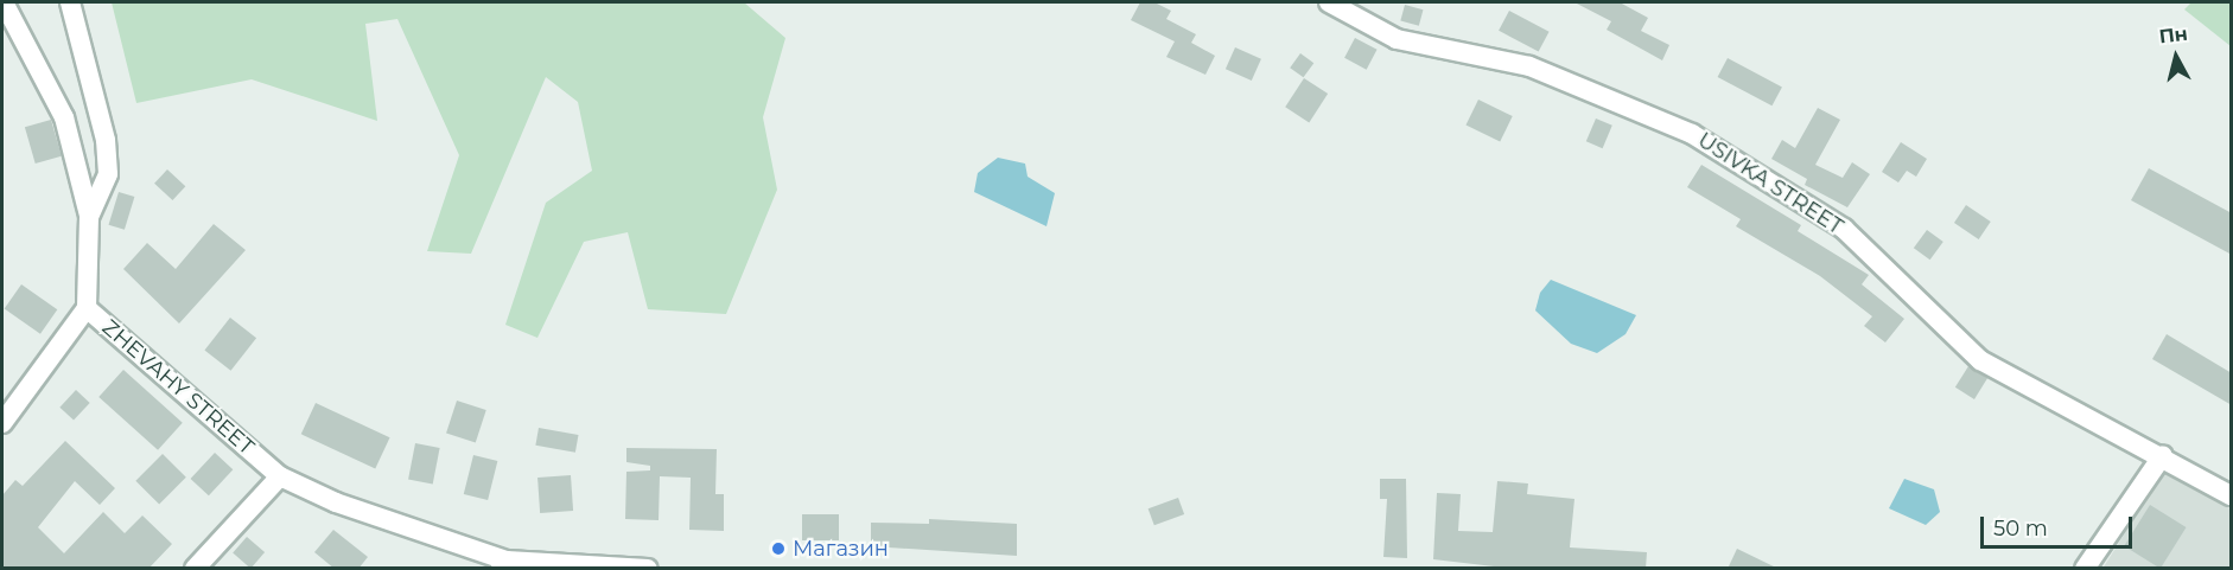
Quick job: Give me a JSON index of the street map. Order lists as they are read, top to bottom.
{
  "streets": {
    "street": ["USIVKA STREET", "ZHEVAHY STREET"]
  },
  "places": ["Магазин"],
  "scale_bar": "50 m",
  "north": "top"
}
